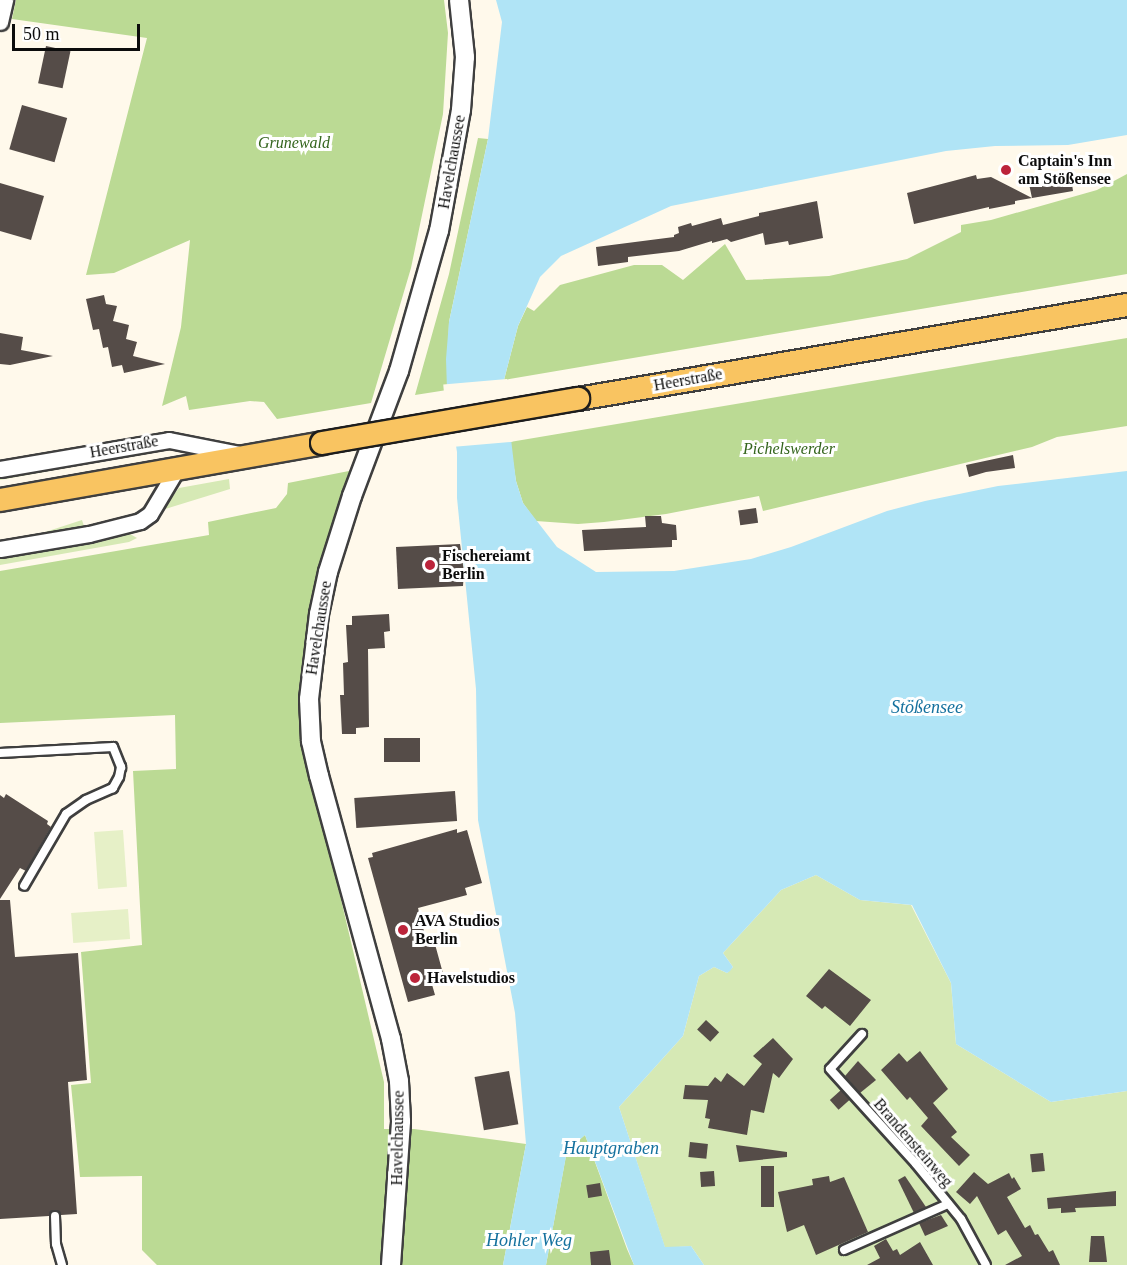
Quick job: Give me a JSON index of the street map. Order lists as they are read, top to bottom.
{
  "streets": {
    "main road": ["Heerstraße"],
    "street": ["Havelchaussee"],
    "lane": ["Brandensteinweg"]
  },
  "water": ["Stößensee", "Hauptgraben", "Hohler Weg"],
  "parks": ["Grunewald", "Pichelswerder"],
  "places": [
    "Captain's Inn am Stößensee",
    "Fischereiamt Berlin",
    "AVA Studios Berlin",
    "Havelstudios"
  ],
  "scale_bar": "50 m"
}
